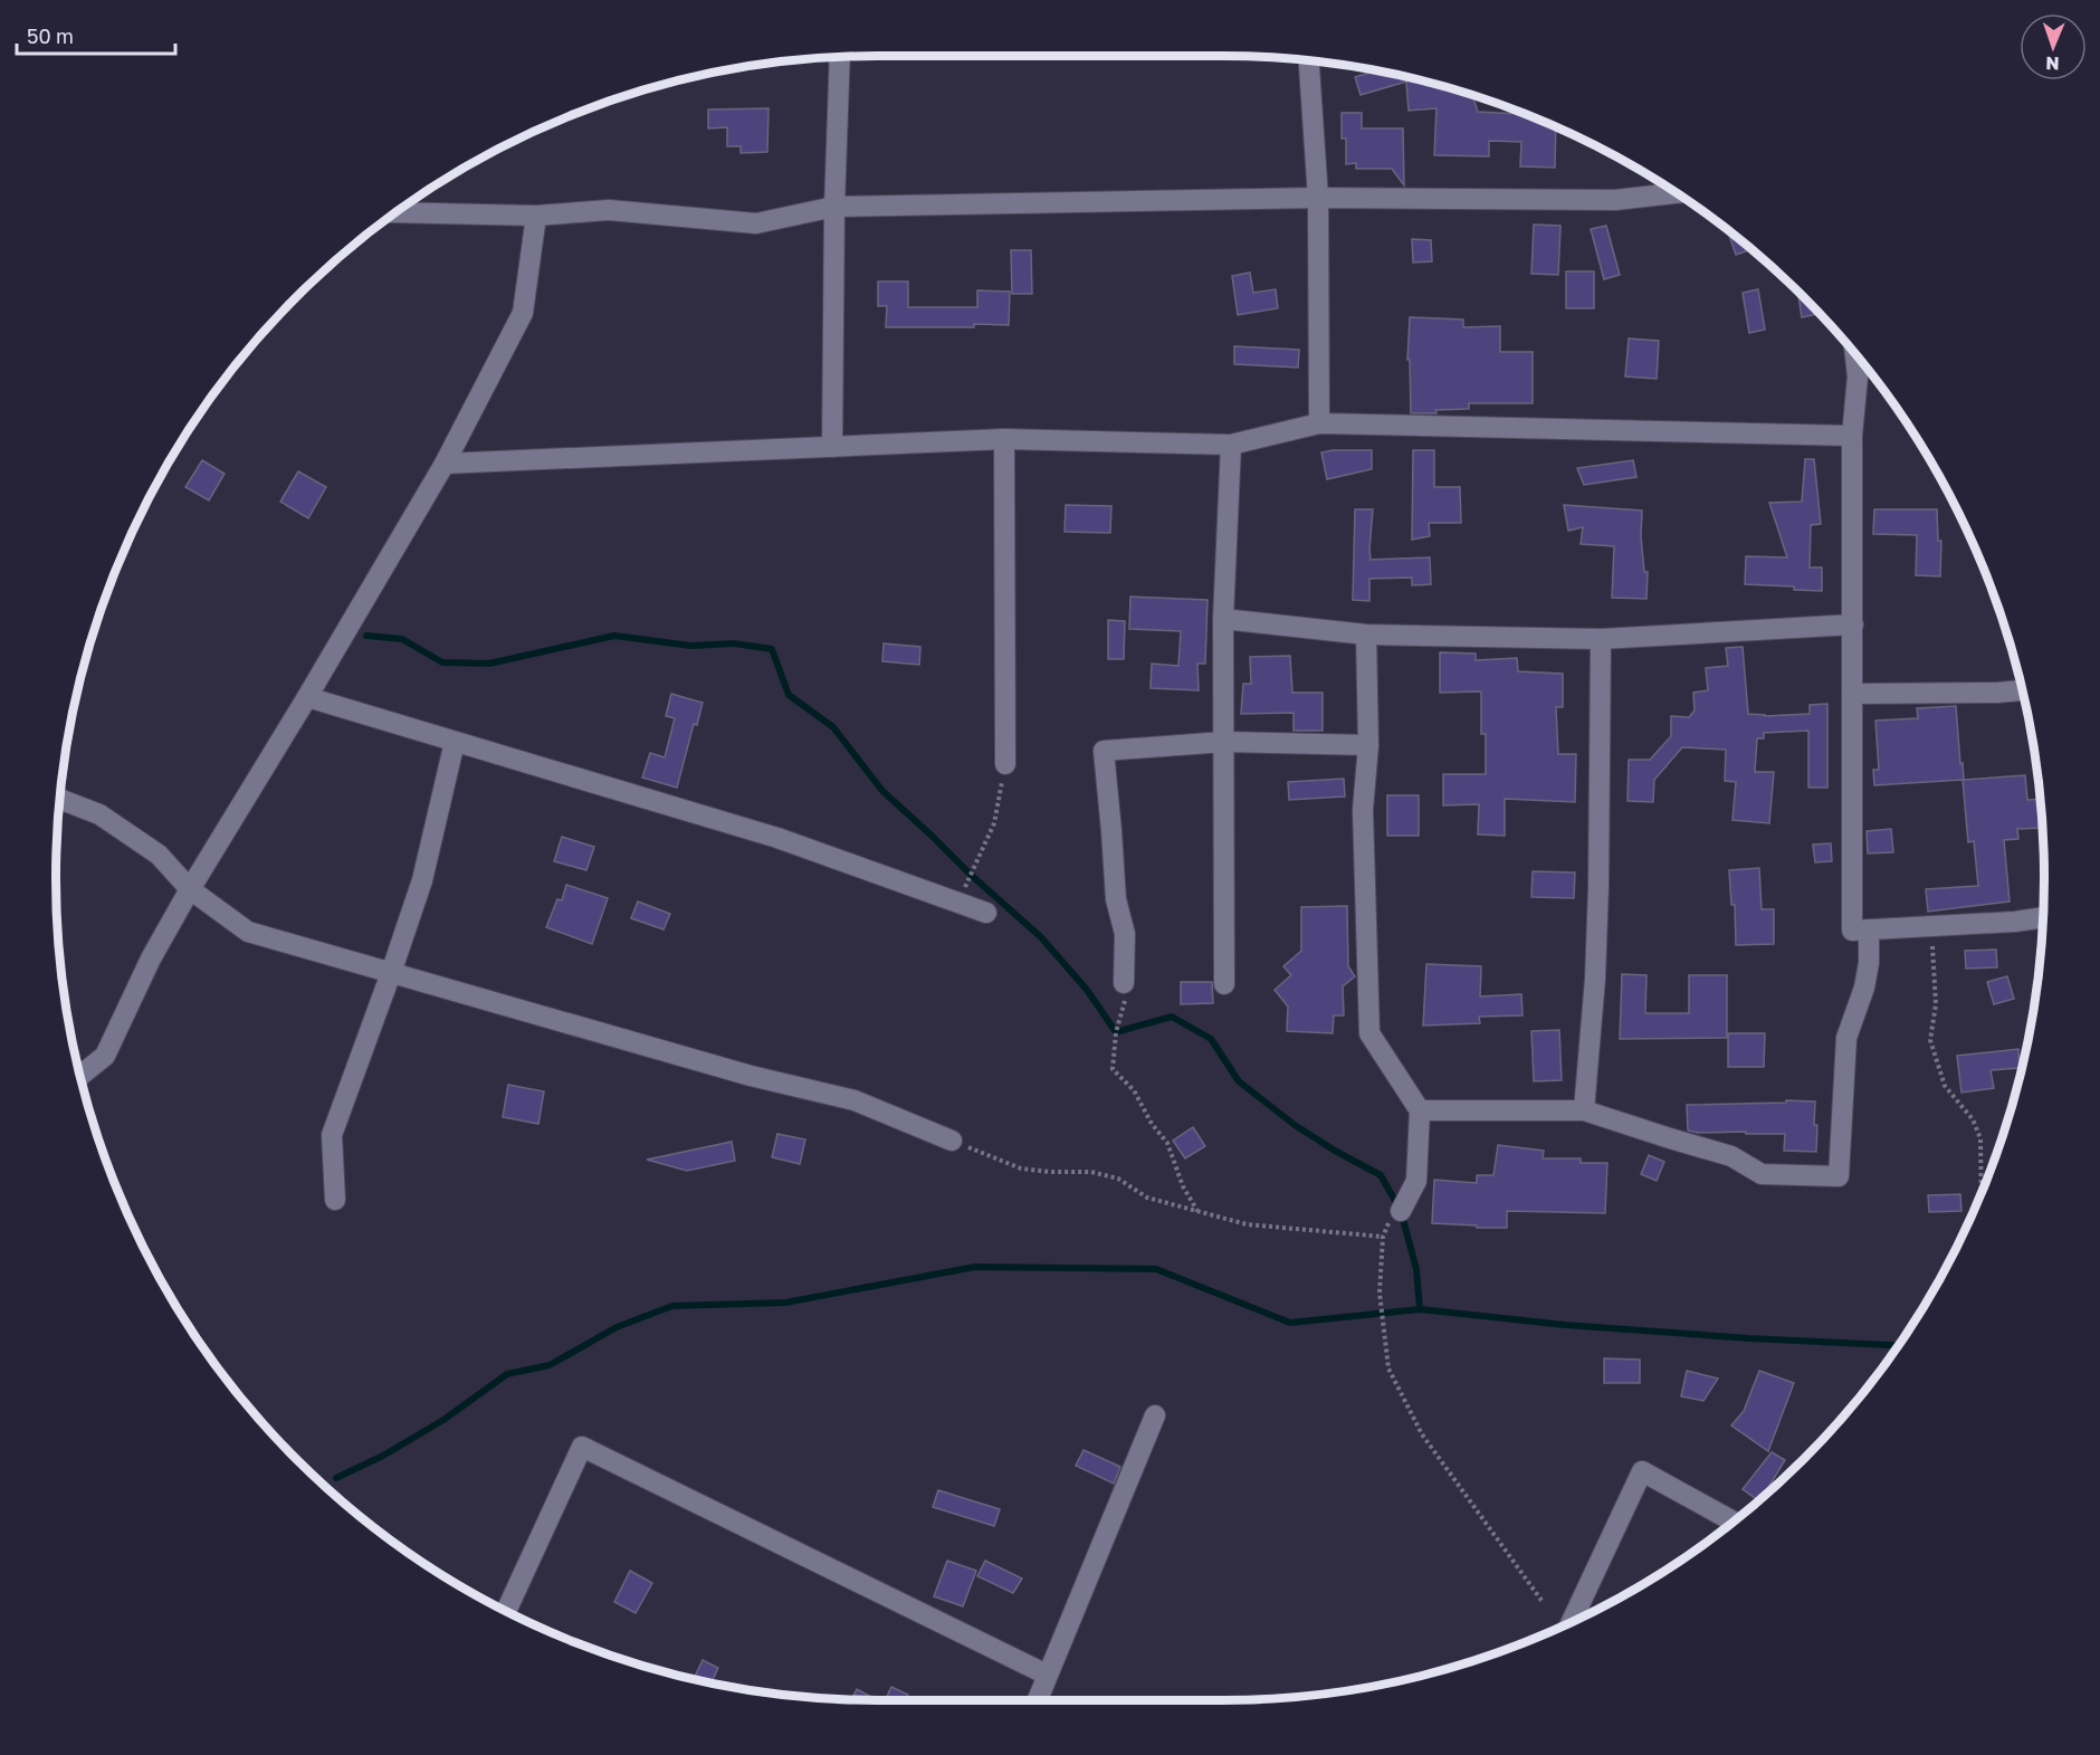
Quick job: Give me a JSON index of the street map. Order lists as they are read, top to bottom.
{
  "scale_bar": "50 m",
  "north": "bottom"
}
